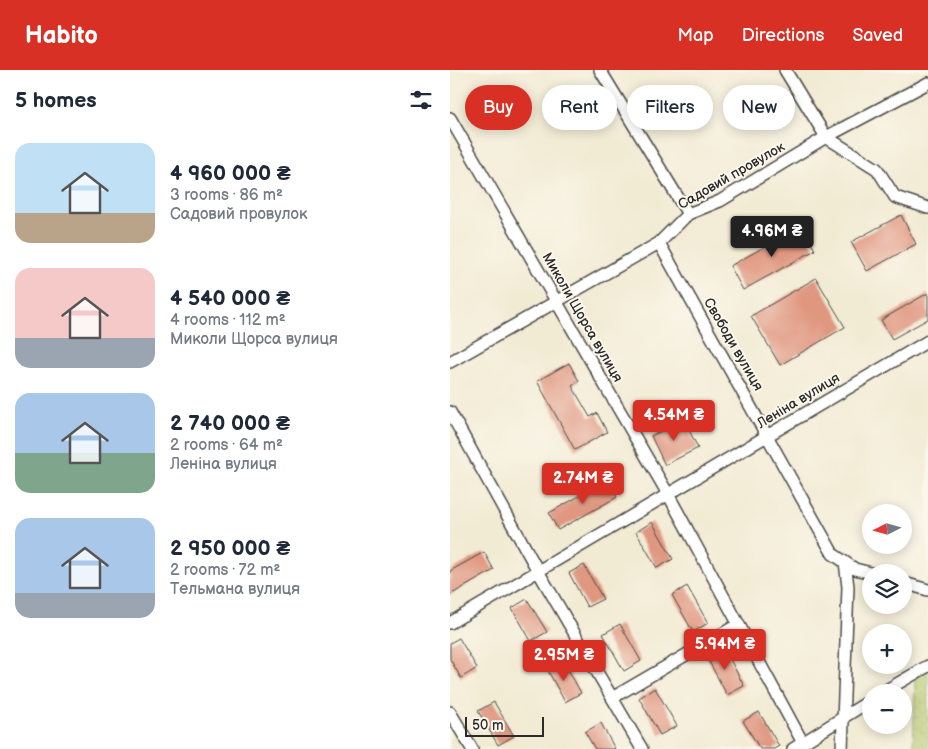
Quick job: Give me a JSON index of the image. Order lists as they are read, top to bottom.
{
  "streets": {
    "street": [
      "Садовий провулок",
      "Миколи Щорса вулиця",
      "Свободи вулиця",
      "Леніна вулиця"
    ]
  },
  "crossings": [
    ["Садовий провулок", "Миколи Щорса вулиця"],
    ["Садовий провулок", "Свободи вулиця"],
    ["Миколи Щорса вулиця", "Леніна вулиця"],
    ["Свободи вулиця", "Леніна вулиця"]
  ],
  "scale_bar": "50 m",
  "north": "left",
  "page": {
    "header": "Habito",
    "nav": ["Map", "Directions", "Saved"],
    "heading": "5 homes",
    "chip": [
      "Buy",
      "Rent",
      "Filters",
      "New"
    ],
    "list": [
      {
        "name": "4 960 000 ₴",
        "note": "3 rooms · 86 m² · Садовий провулок"
      },
      {
        "name": "4 540 000 ₴",
        "note": "4 rooms · 112 m² · Миколи Щорса вулиця"
      },
      {
        "name": "2 740 000 ₴",
        "note": "2 rooms · 64 m² · Леніна вулиця"
      },
      {
        "name": "2 950 000 ₴",
        "note": "2 rooms · 72 m² · Тельмана вулиця"
      }
    ],
    "price": [
      "4.96M ₴",
      "4.54M ₴",
      "2.74M ₴",
      "5.94M ₴",
      "2.95M ₴"
    ],
    "map_buttons": ["+", "−"],
    "scale": "50 m"
  }
}
